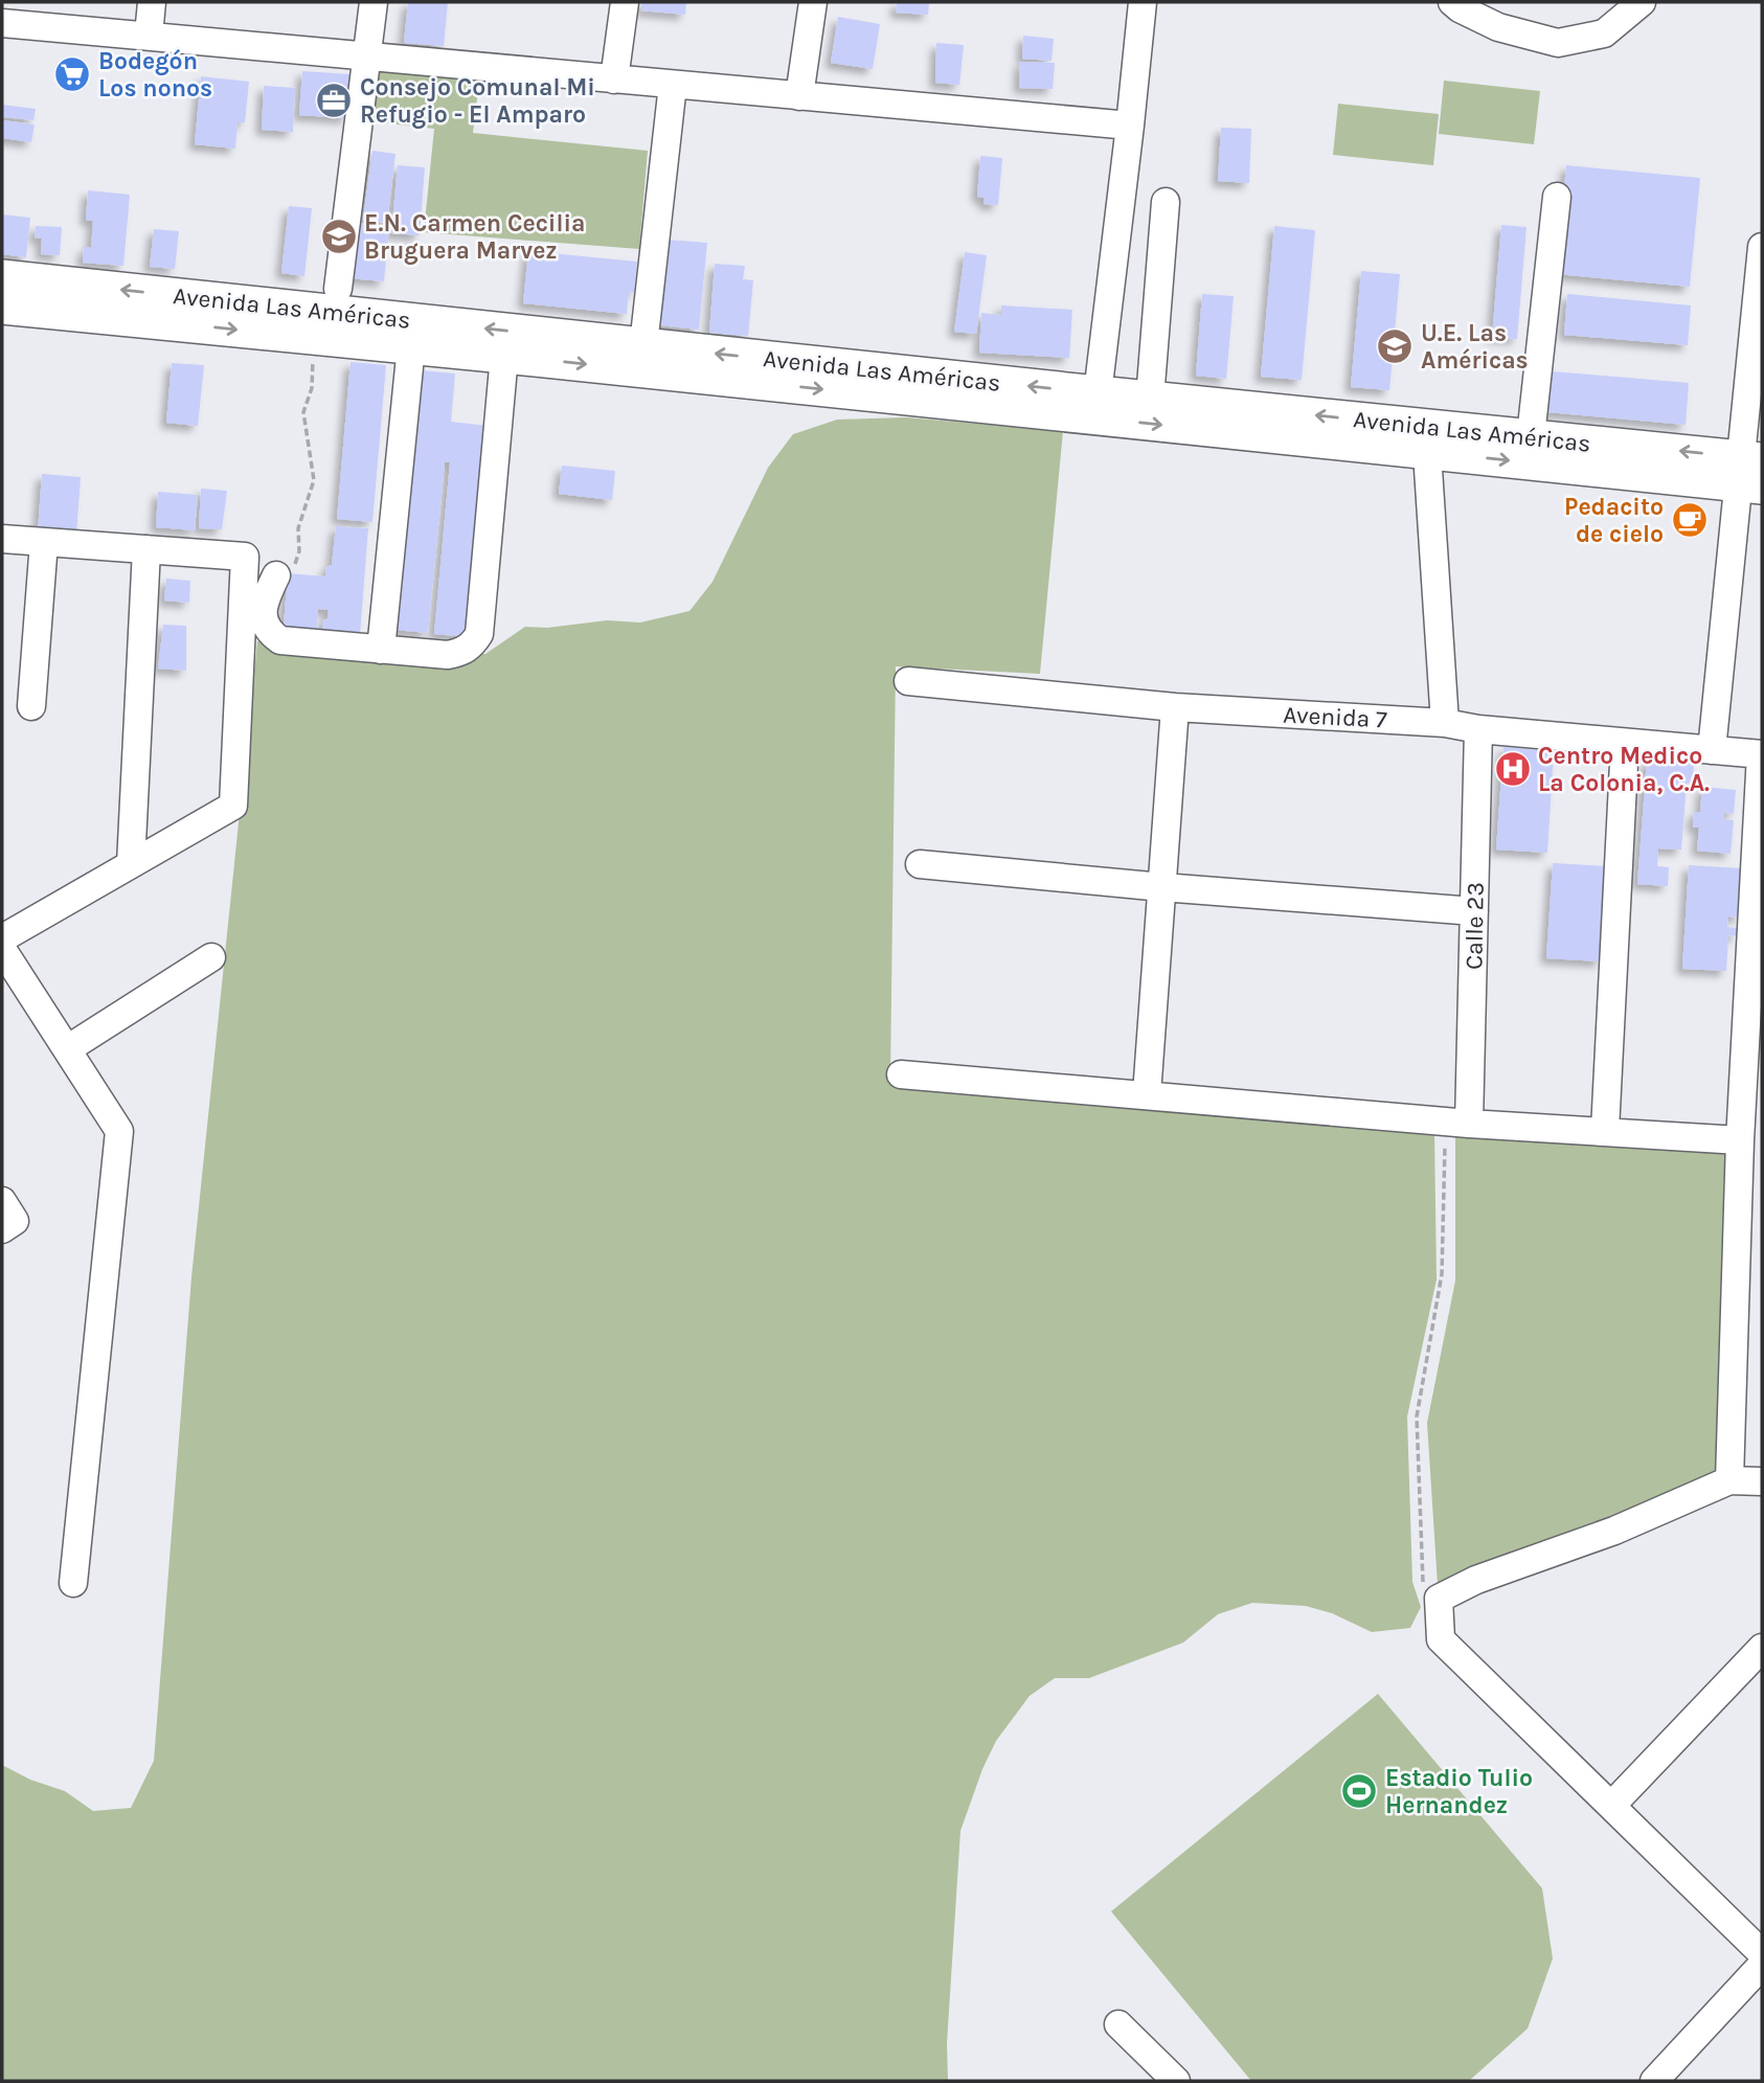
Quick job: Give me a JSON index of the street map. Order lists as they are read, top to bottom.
{
  "streets": {
    "main road": ["Avenida Las Américas"],
    "street": ["Avenida 7", "Calle 23"]
  },
  "crossings": [
    ["Avenida 7", "Calle 23"]
  ],
  "places": {
    "supermarket": ["Bodegón Los nonos"],
    "office": ["Consejo Comunal Mi Refugio - El Amparo"],
    "school or university": ["E.N. Carmen Cecilia Bruguera Marvez", "U.E. Las Américas"],
    "cafe": ["Pedacito de cielo"],
    "hospital": ["Centro Medico La Colonia, C.A."],
    "sports": ["Estadio Tulio Hernandez"]
  }
}
